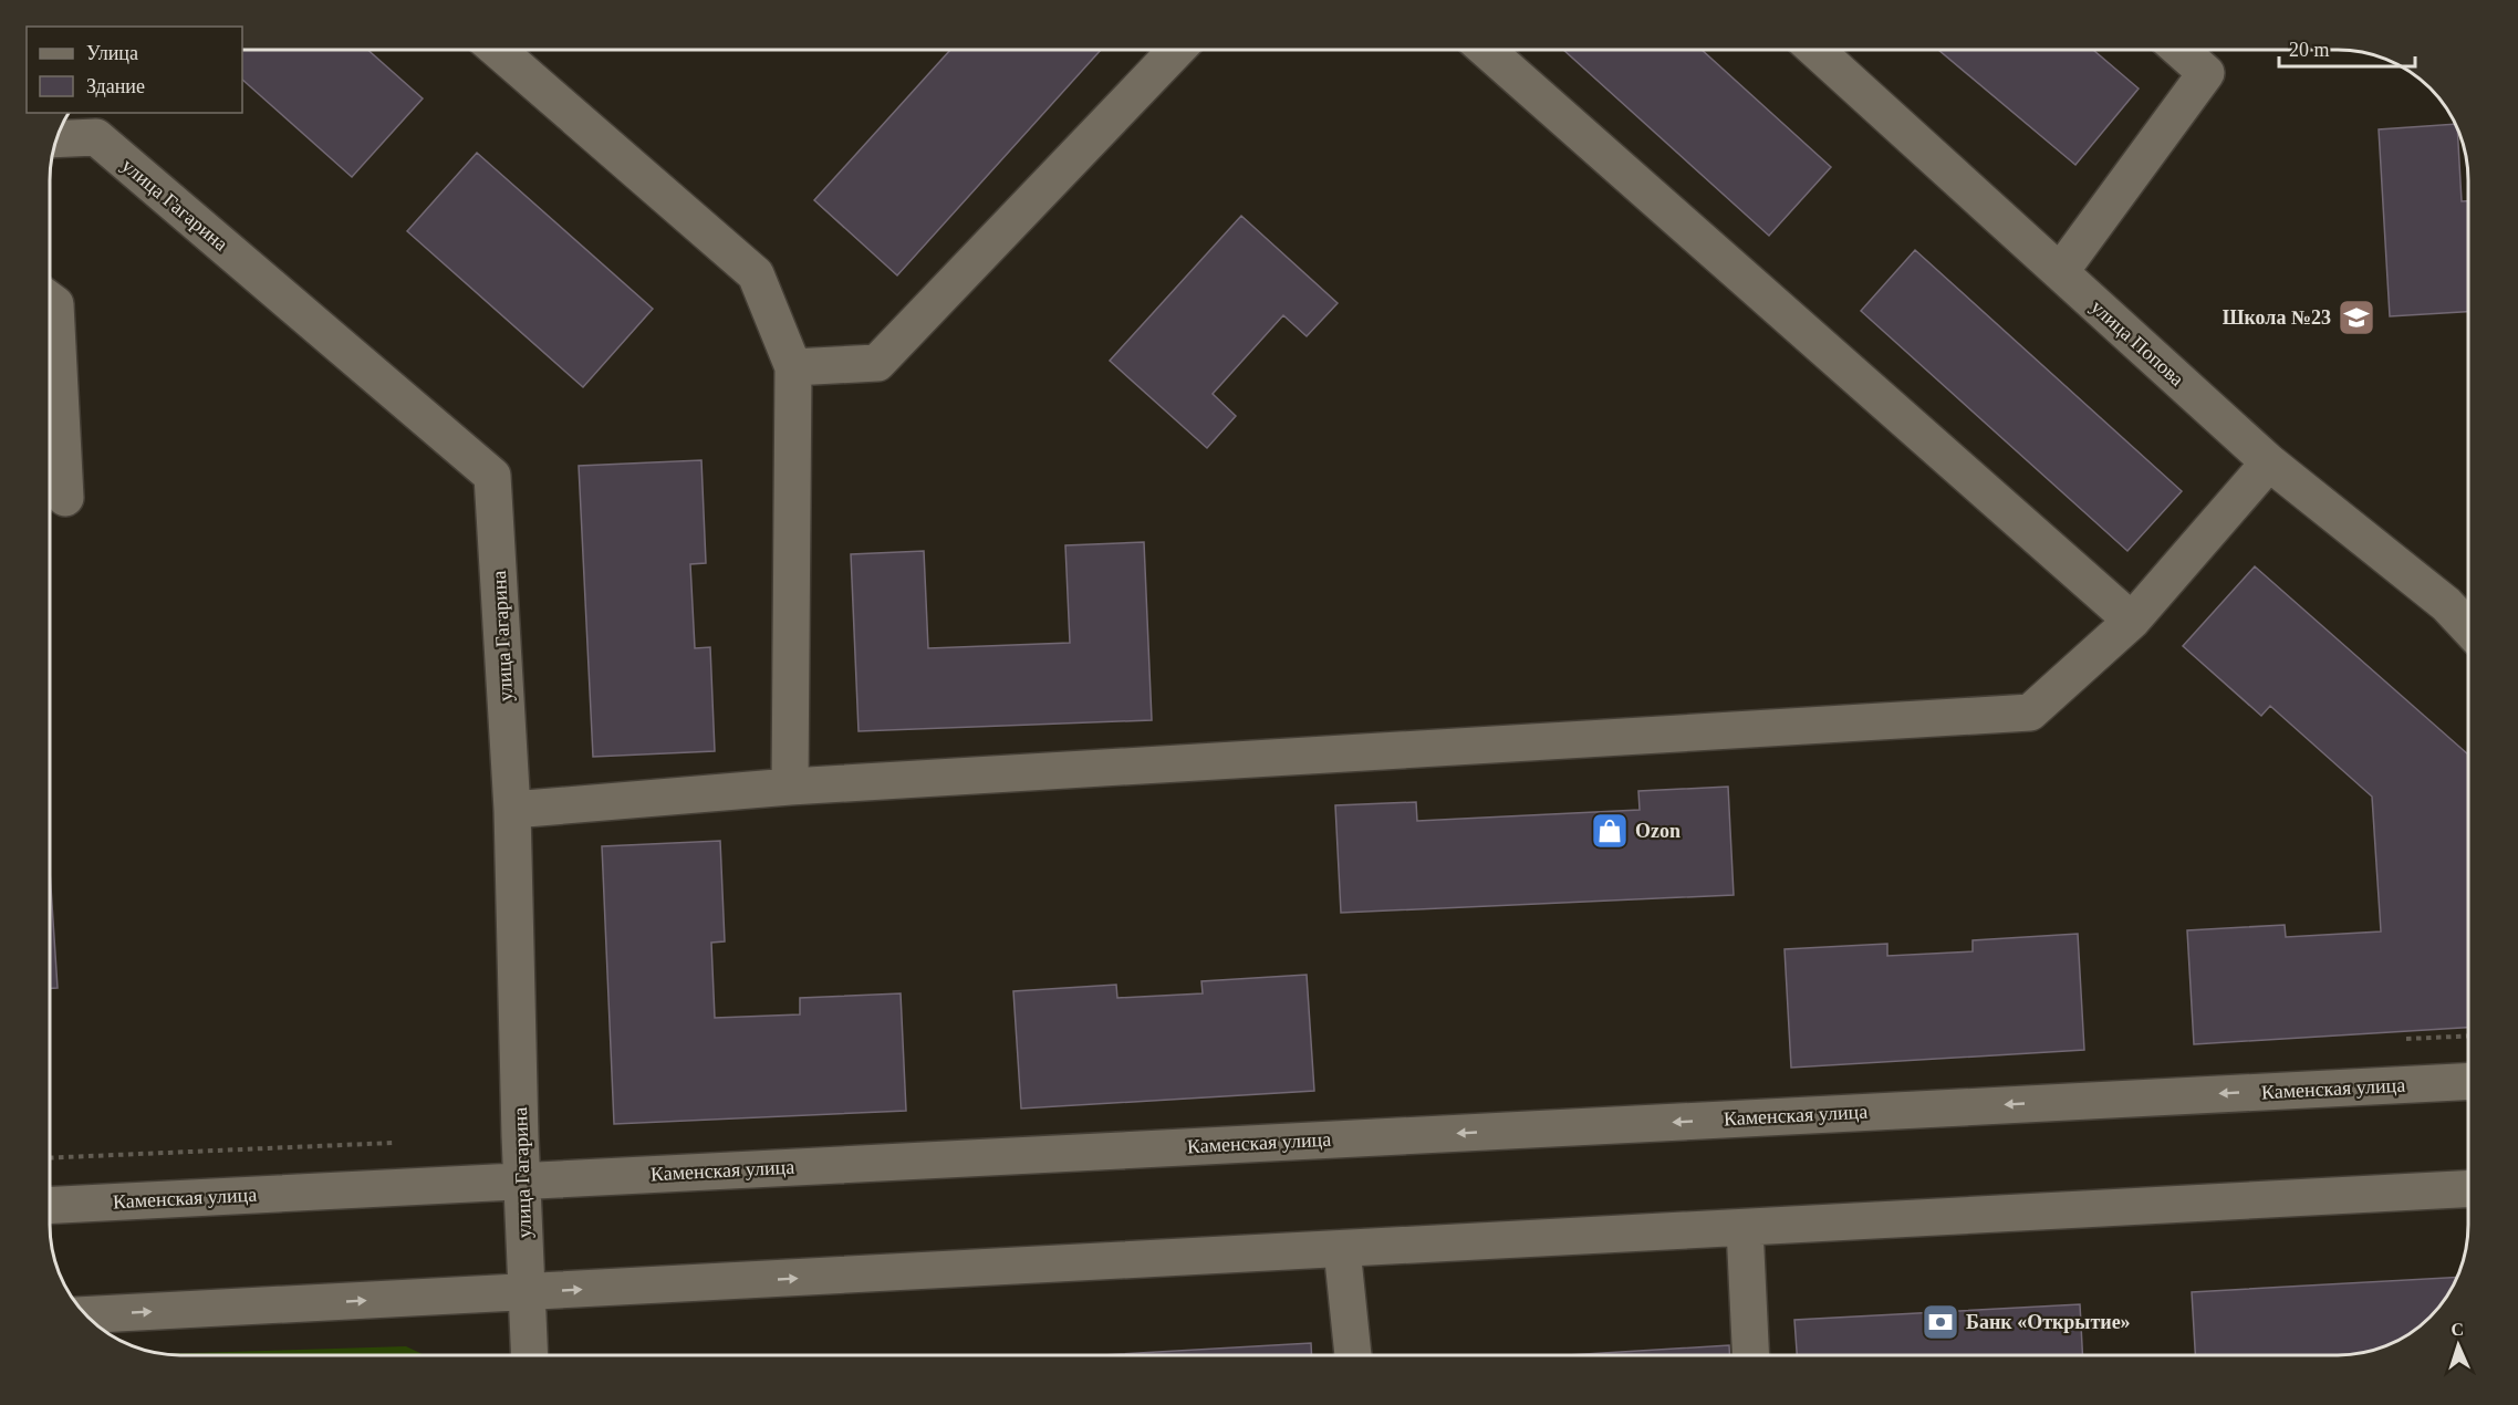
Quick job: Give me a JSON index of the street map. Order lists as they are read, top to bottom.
{
  "streets": {
    "street": ["улица Гагарина", "улица Попова", "Каменская улица"]
  },
  "crossings": [
    ["улица Гагарина", "Каменская улица"]
  ],
  "places": {
    "school or university": ["Школа №23"],
    "shop": ["Ozon"],
    "bank": ["Банк «Открытие»"]
  },
  "legend": ["Улица", "Здание"],
  "scale_bar": "20 m",
  "north": "top"
}
